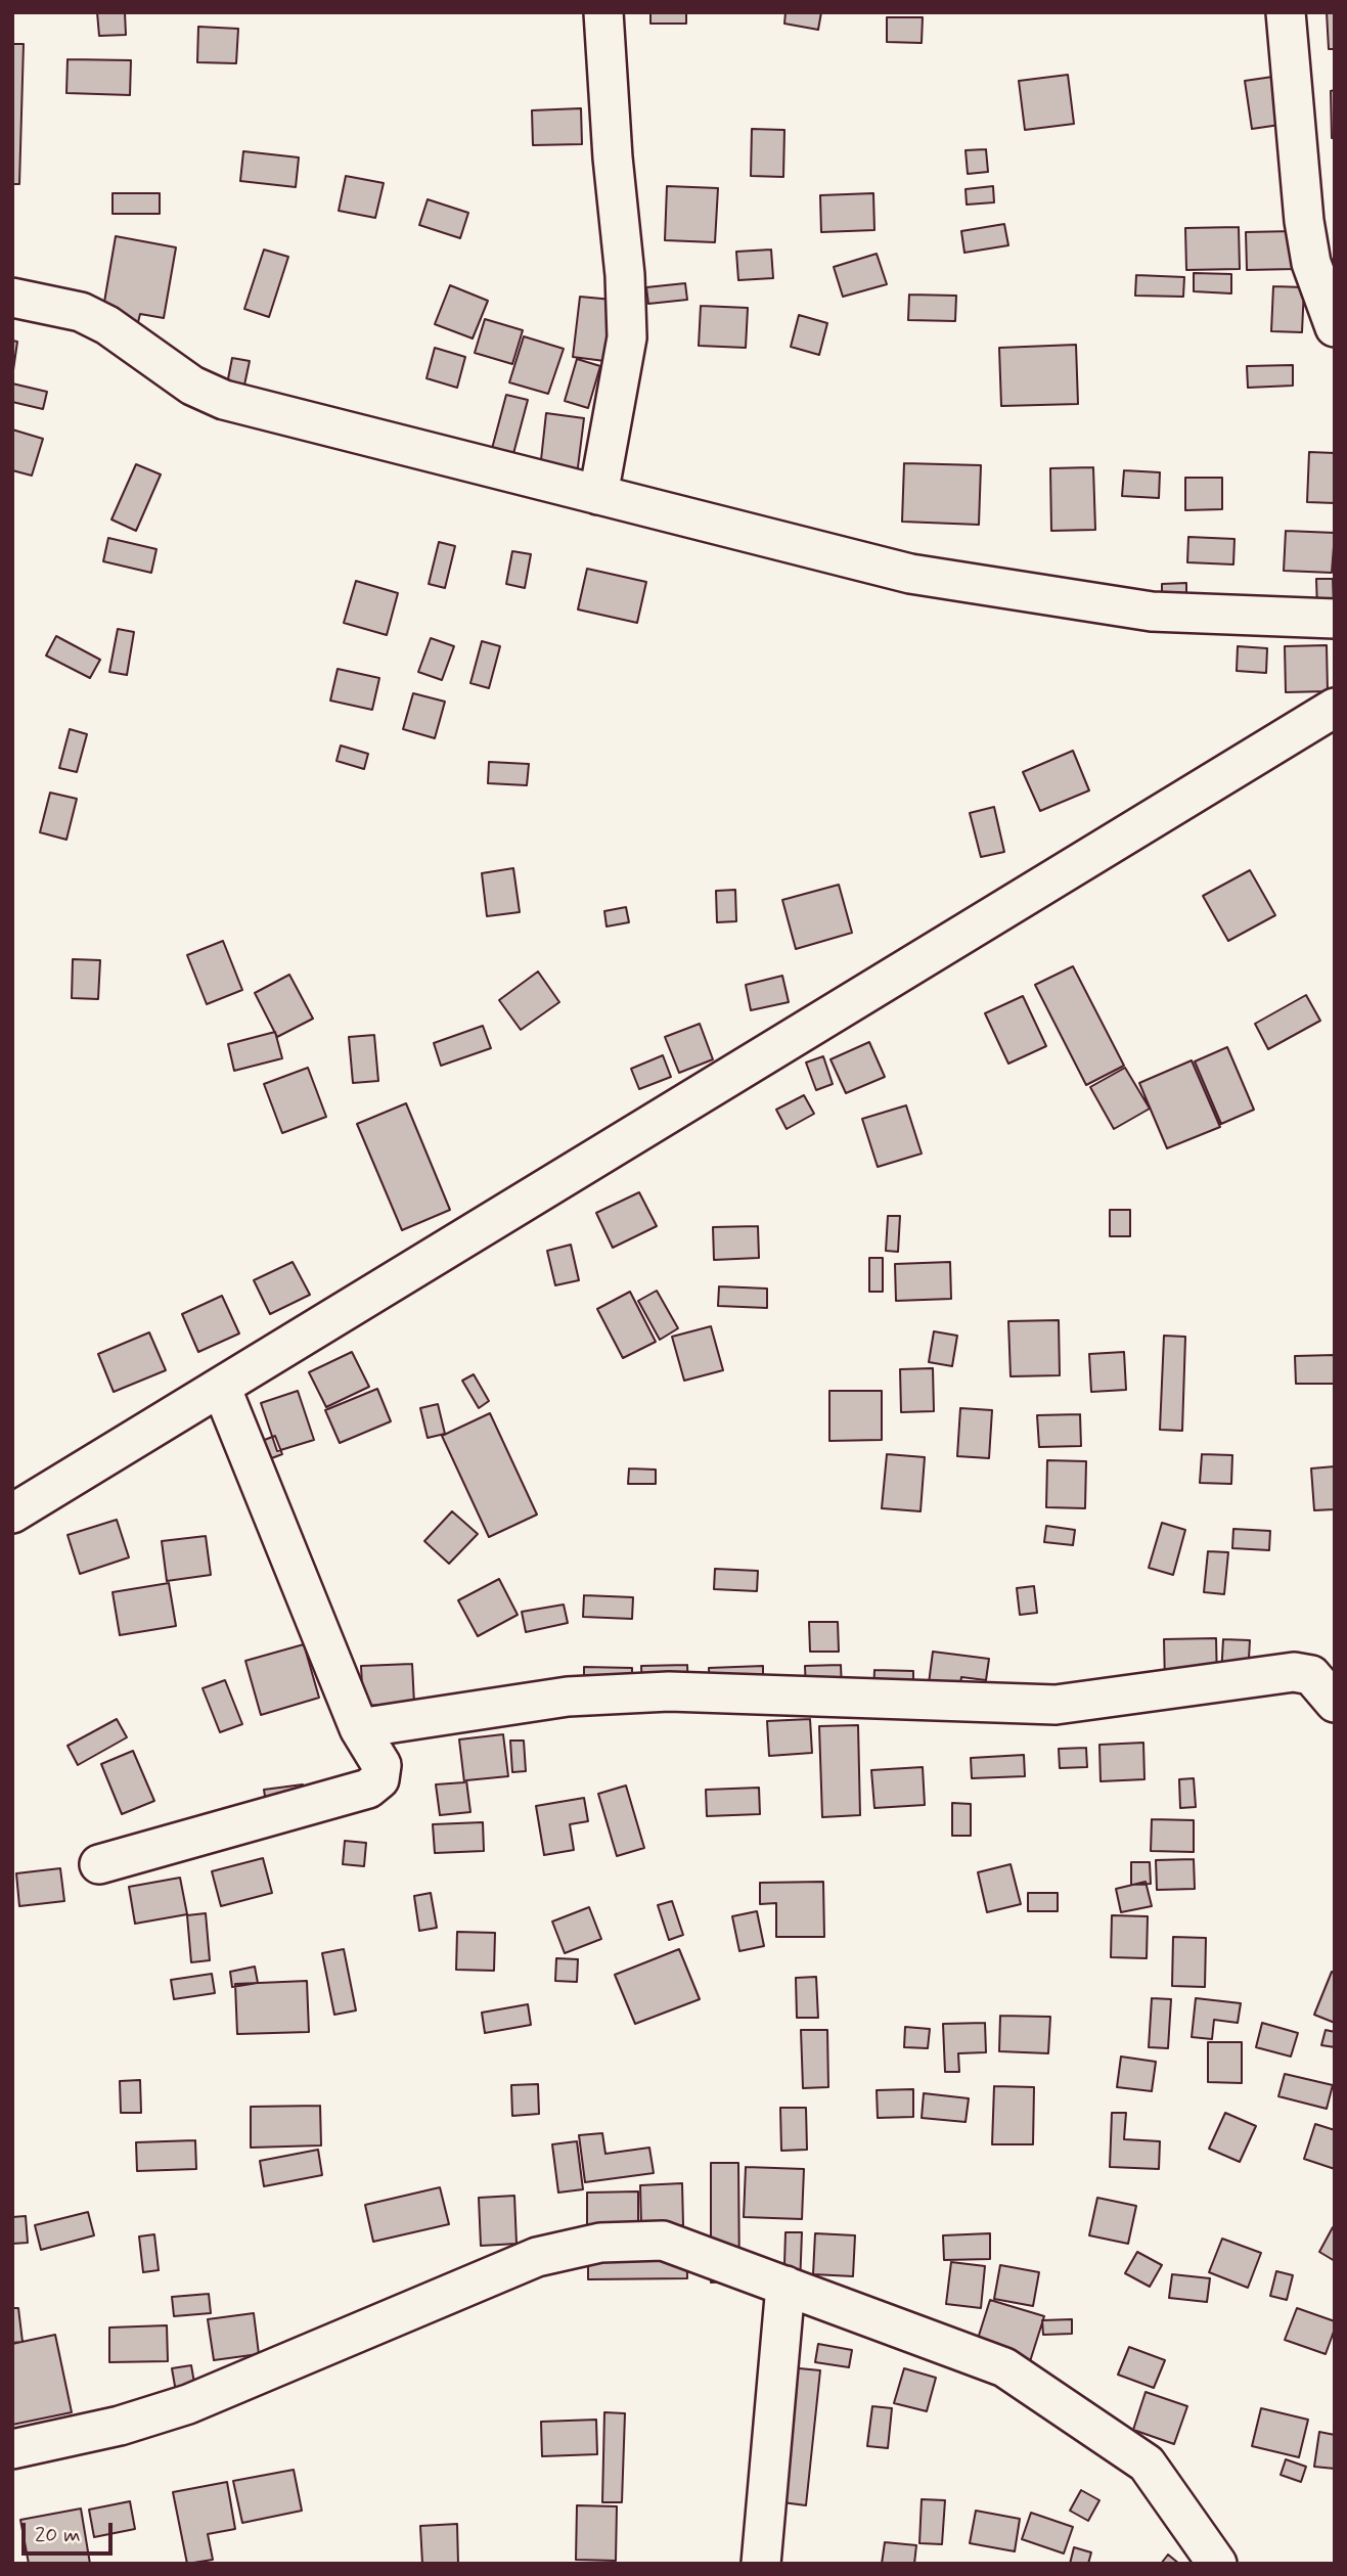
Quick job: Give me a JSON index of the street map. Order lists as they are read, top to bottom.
{
  "scale_bar": "20 m"
}
